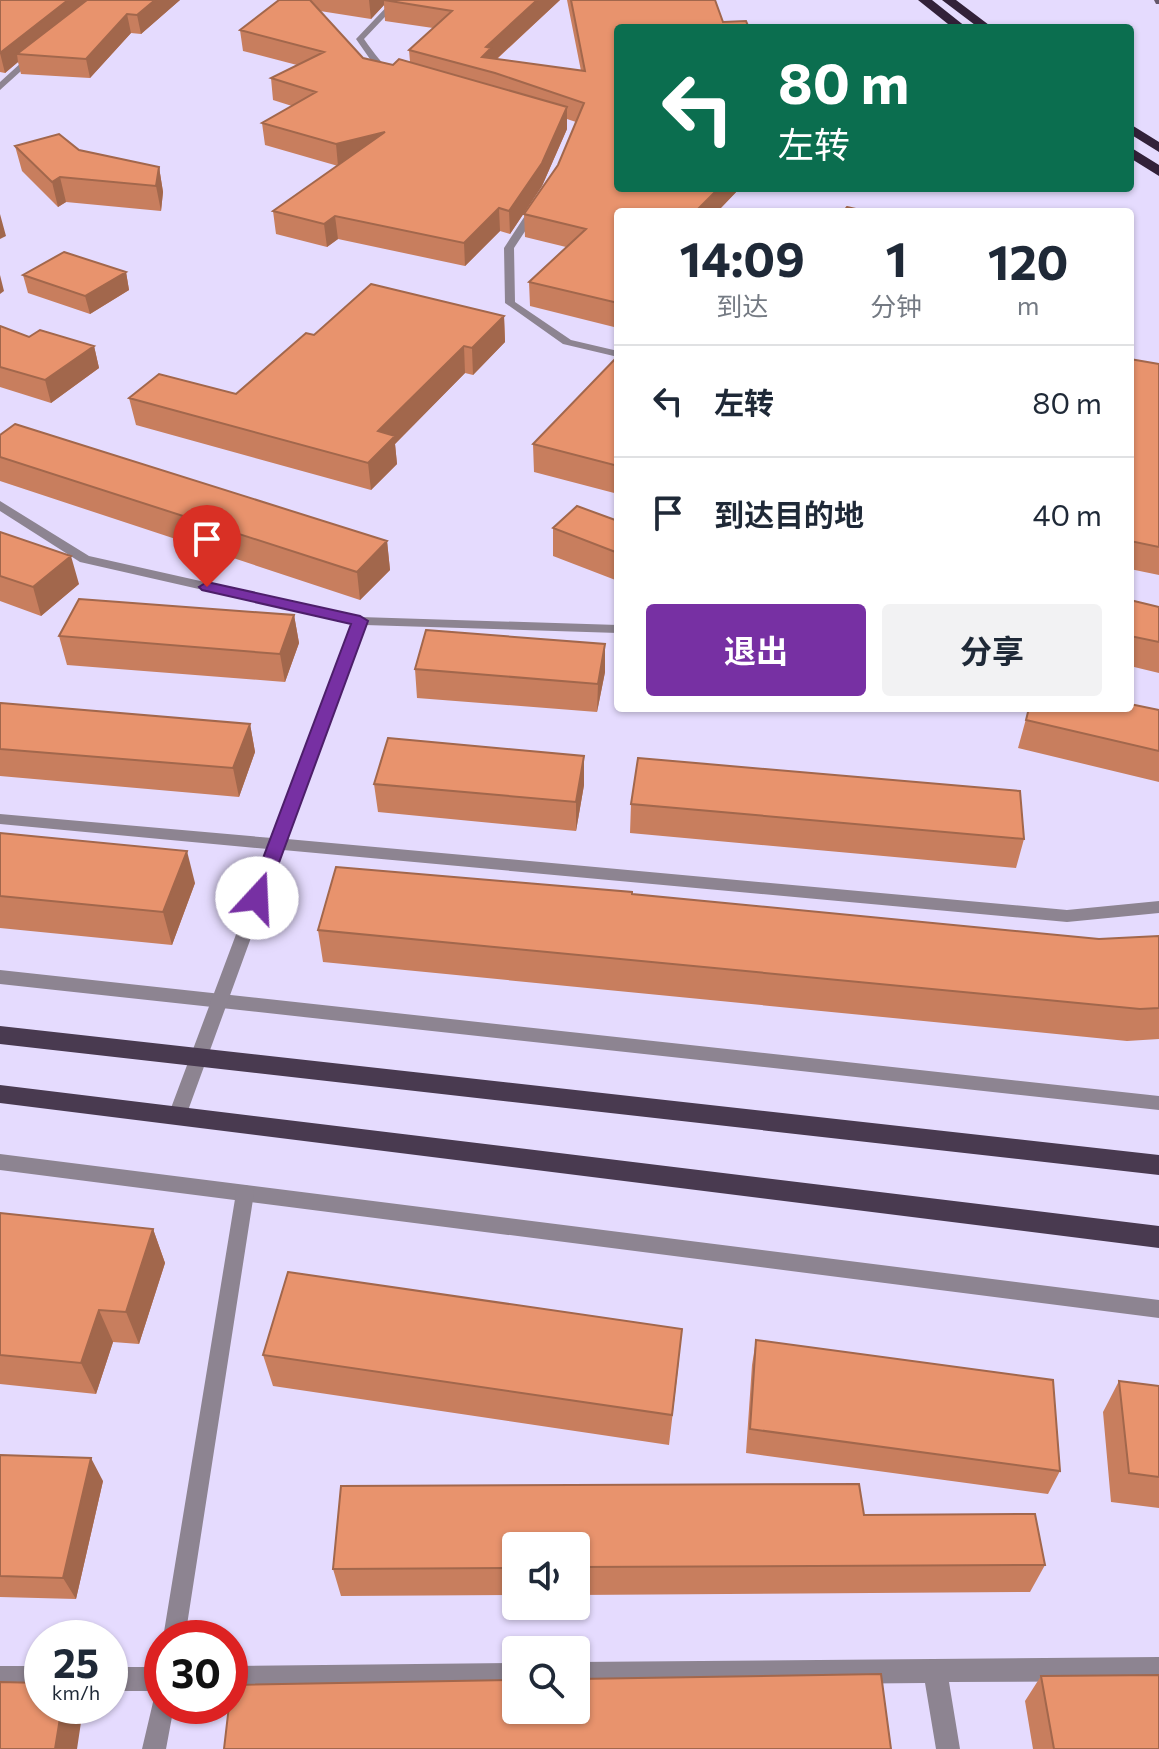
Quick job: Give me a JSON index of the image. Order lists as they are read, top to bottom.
{
  "page": {
    "turn": ["80 m", "左转"],
    "eta": [
      "14:09",
      "到达",
      "1",
      "分钟",
      "120",
      "m"
    ],
    "list": [
      {
        "name": "左转",
        "value": "80 m"
      },
      {
        "name": "到达目的地",
        "value": "40 m"
      }
    ],
    "buttons": ["退出", "分享"],
    "speed": "25 km/h",
    "limit": "30"
  }
}
